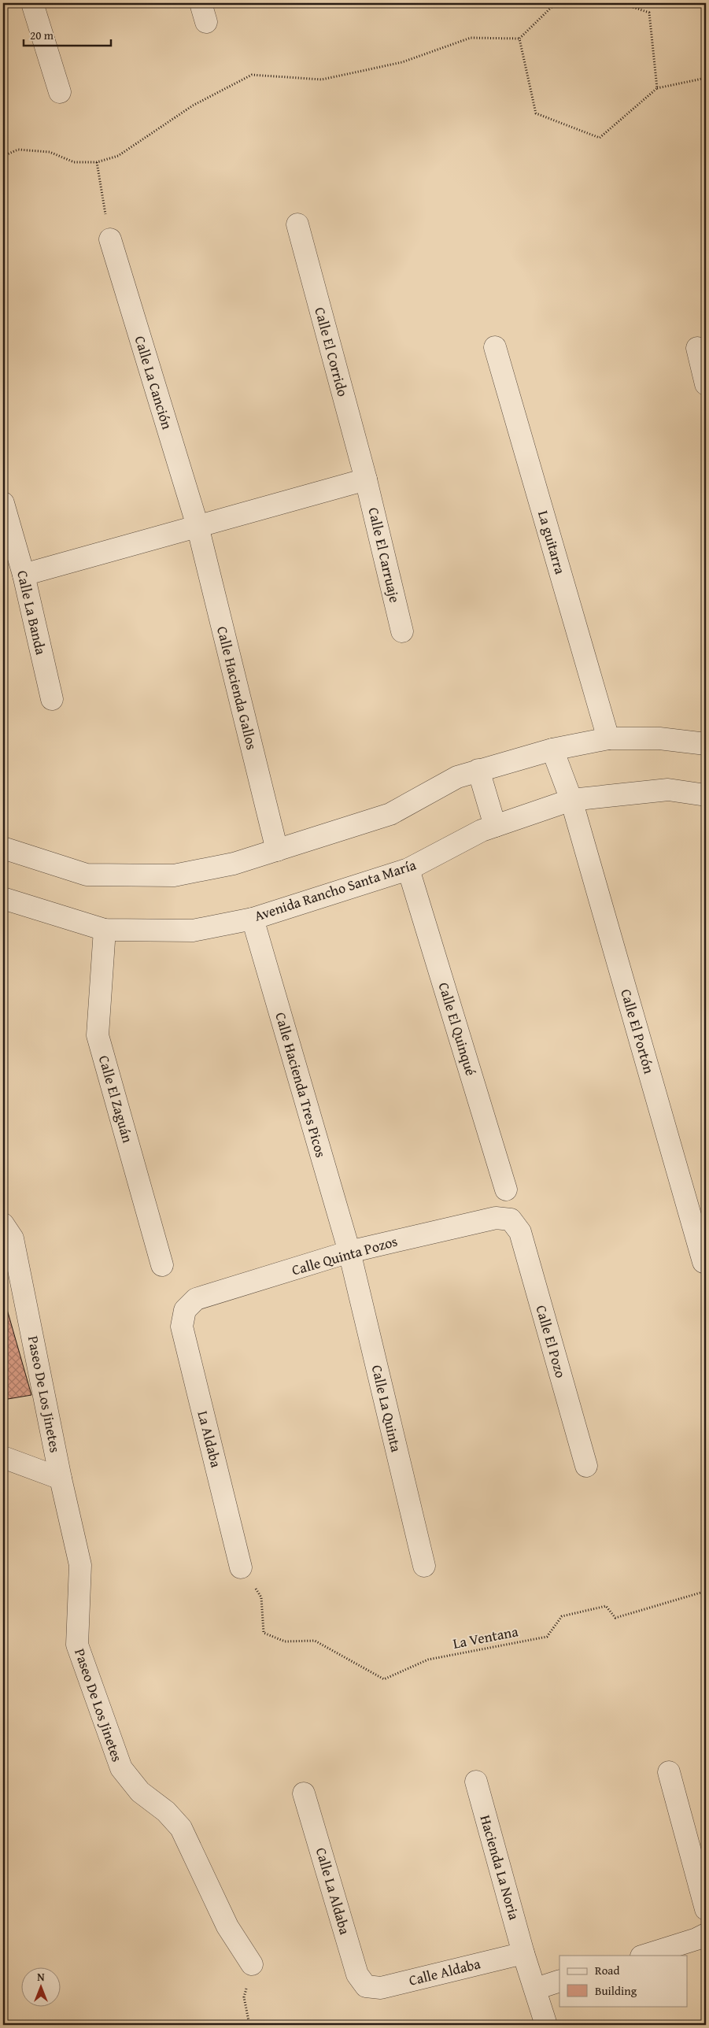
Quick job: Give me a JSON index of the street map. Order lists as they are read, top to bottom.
{
  "streets": {
    "street": [
      "Calle El Corrido",
      "Calle La Canción",
      "La guitarra",
      "Calle El Carruaje",
      "Calle La Banda",
      "Calle Hacienda Gallos",
      "Avenida Rancho Santa María",
      "Calle El Quinqué",
      "Calle El Portón",
      "Calle Hacienda Tres Picos",
      "Calle El Zaguán",
      "Calle Quinta Pozos",
      "Calle El Pozo",
      "Paseo De Los Jinetes",
      "Calle La Quinta",
      "La Aldaba",
      "Hacienda La Noria",
      "Calle La Aldaba",
      "Calle Aldaba"
    ],
    "path": ["La Ventana"]
  },
  "crossings": [
    ["Calle El Corrido", "Calle El Carruaje"],
    ["Calle La Canción", "Calle Hacienda Gallos"],
    ["Avenida Rancho Santa María", "Calle El Quinqué"],
    ["Avenida Rancho Santa María", "Calle El Portón"],
    ["Avenida Rancho Santa María", "Calle Hacienda Tres Picos"],
    ["Avenida Rancho Santa María", "Calle El Zaguán"],
    ["Calle Hacienda Tres Picos", "Calle Quinta Pozos"],
    ["Calle Hacienda Tres Picos", "Calle La Quinta"],
    ["Calle Quinta Pozos", "Calle El Pozo"],
    ["Calle Quinta Pozos", "Calle La Quinta"],
    ["Calle Quinta Pozos", "La Aldaba"],
    ["La Aldaba", "La Ventana"],
    ["Hacienda La Noria", "Calle Aldaba"],
    ["Calle La Aldaba", "Calle Aldaba"]
  ],
  "legend": ["Road", "Building"],
  "scale_bar": "20 m",
  "north": "top"
}
